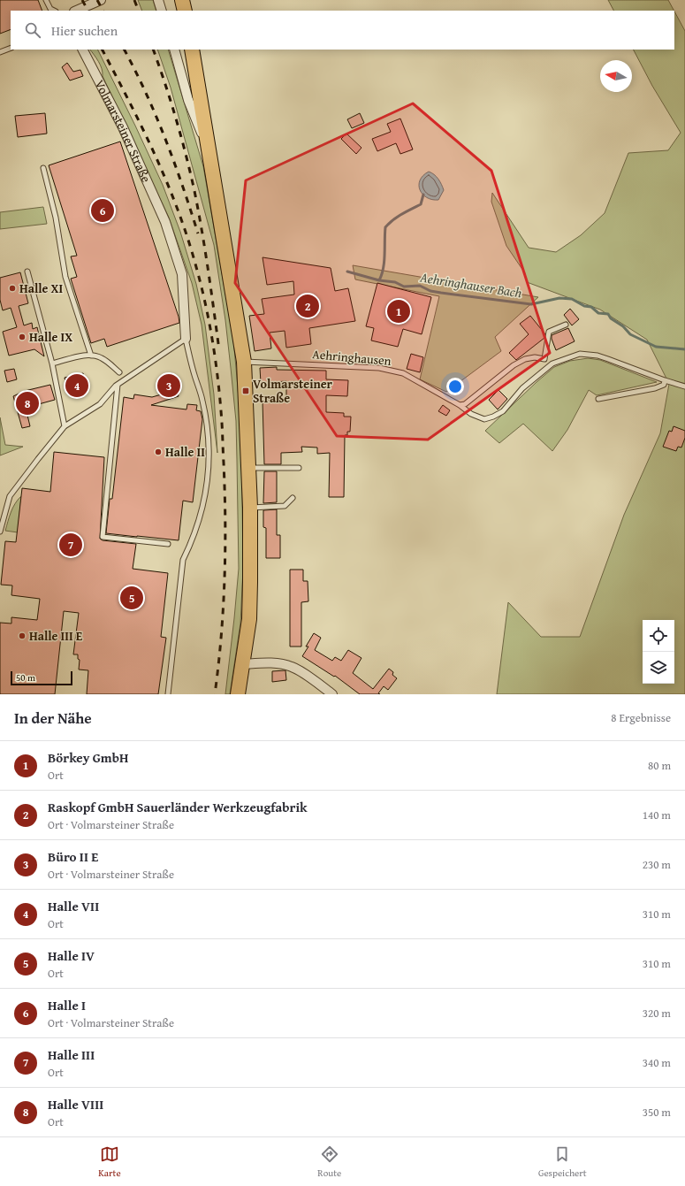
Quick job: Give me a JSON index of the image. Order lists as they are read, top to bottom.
{
  "streets": {
    "street": ["Volmarsteiner Straße"],
    "lane": ["Aehringhausen"]
  },
  "water": ["Aehringhauser Bach"],
  "places": {
    "other": [
      "Halle XI",
      "Halle IX",
      "Halle II",
      "Halle III E"
    ],
    "transit": ["Volmarsteiner Straße"]
  },
  "scale_bar": "50 m",
  "north": "left",
  "page": {
    "search": "Hier suchen",
    "pins": [
      "6",
      "2",
      "1",
      "3",
      "4",
      "8",
      "7",
      "5"
    ],
    "scale": "50 m",
    "heading": ["In der Nähe", "8 Ergebnisse"],
    "list": [
      {
        "mark": "1",
        "name": "Börkey GmbH",
        "note": "Ort",
        "value": "80 m"
      },
      {
        "mark": "2",
        "name": "Raskopf GmbH Sauerländer Werkzeugfabrik",
        "note": "Ort · Volmarsteiner Straße",
        "value": "140 m"
      },
      {
        "mark": "3",
        "name": "Büro II E",
        "note": "Ort · Volmarsteiner Straße",
        "value": "230 m"
      },
      {
        "mark": "4",
        "name": "Halle VII",
        "note": "Ort",
        "value": "310 m"
      },
      {
        "mark": "5",
        "name": "Halle IV",
        "note": "Ort",
        "value": "310 m"
      },
      {
        "mark": "6",
        "name": "Halle I",
        "note": "Ort · Volmarsteiner Straße",
        "value": "320 m"
      },
      {
        "mark": "7",
        "name": "Halle III",
        "note": "Ort",
        "value": "340 m"
      },
      {
        "mark": "8",
        "name": "Halle VIII",
        "note": "Ort",
        "value": "350 m"
      }
    ],
    "nav": ["Karte", "Route", "Gespeichert"]
  }
}
